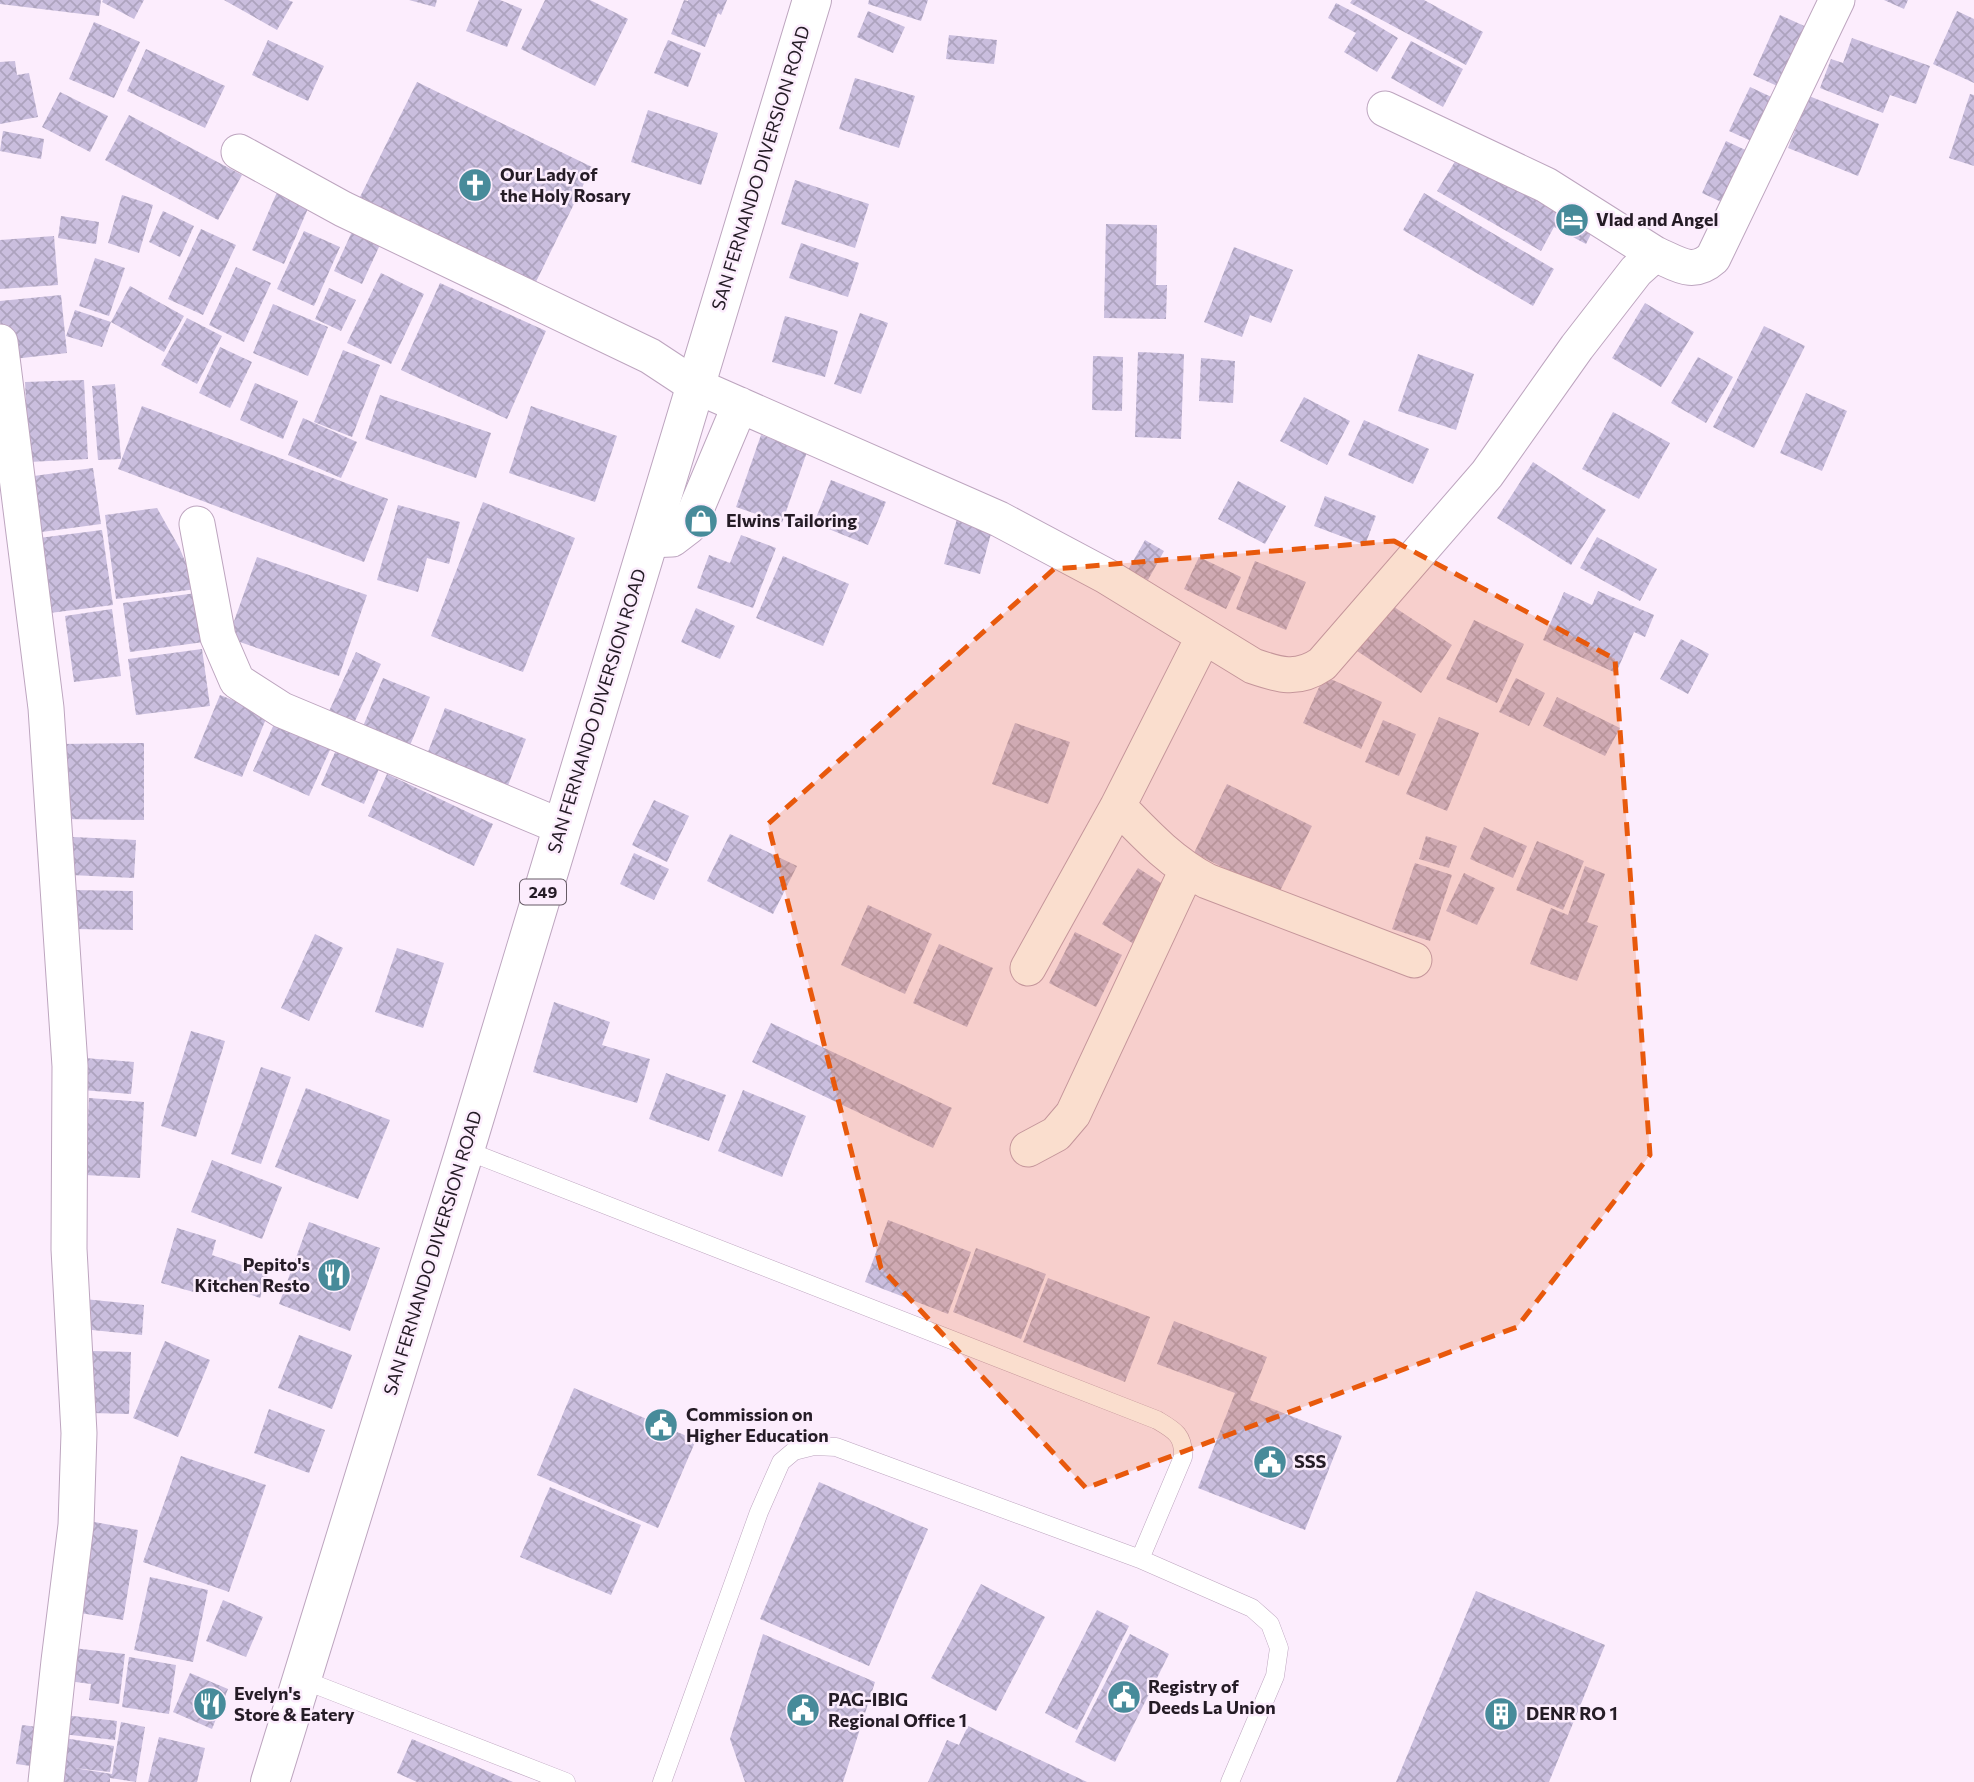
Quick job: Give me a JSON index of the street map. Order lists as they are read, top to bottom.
{
  "streets": {
    "highway": ["SAN FERNANDO DIVERSION ROAD", "249"]
  },
  "places": {
    "church": ["Our Lady of the Holy Rosary"],
    "hotel": ["Vlad and Angel"],
    "shop": ["Elwins Tailoring"],
    "restaurant": ["Pepito's Kitchen Resto", "Evelyn's Store & Eatery"],
    "public building": [
      "Commission on Higher Education",
      "SSS",
      "Registry of Deeds La Union",
      "PAG-IBIG Regional Office 1"
    ],
    "building": ["DENR RO 1"]
  }
}
